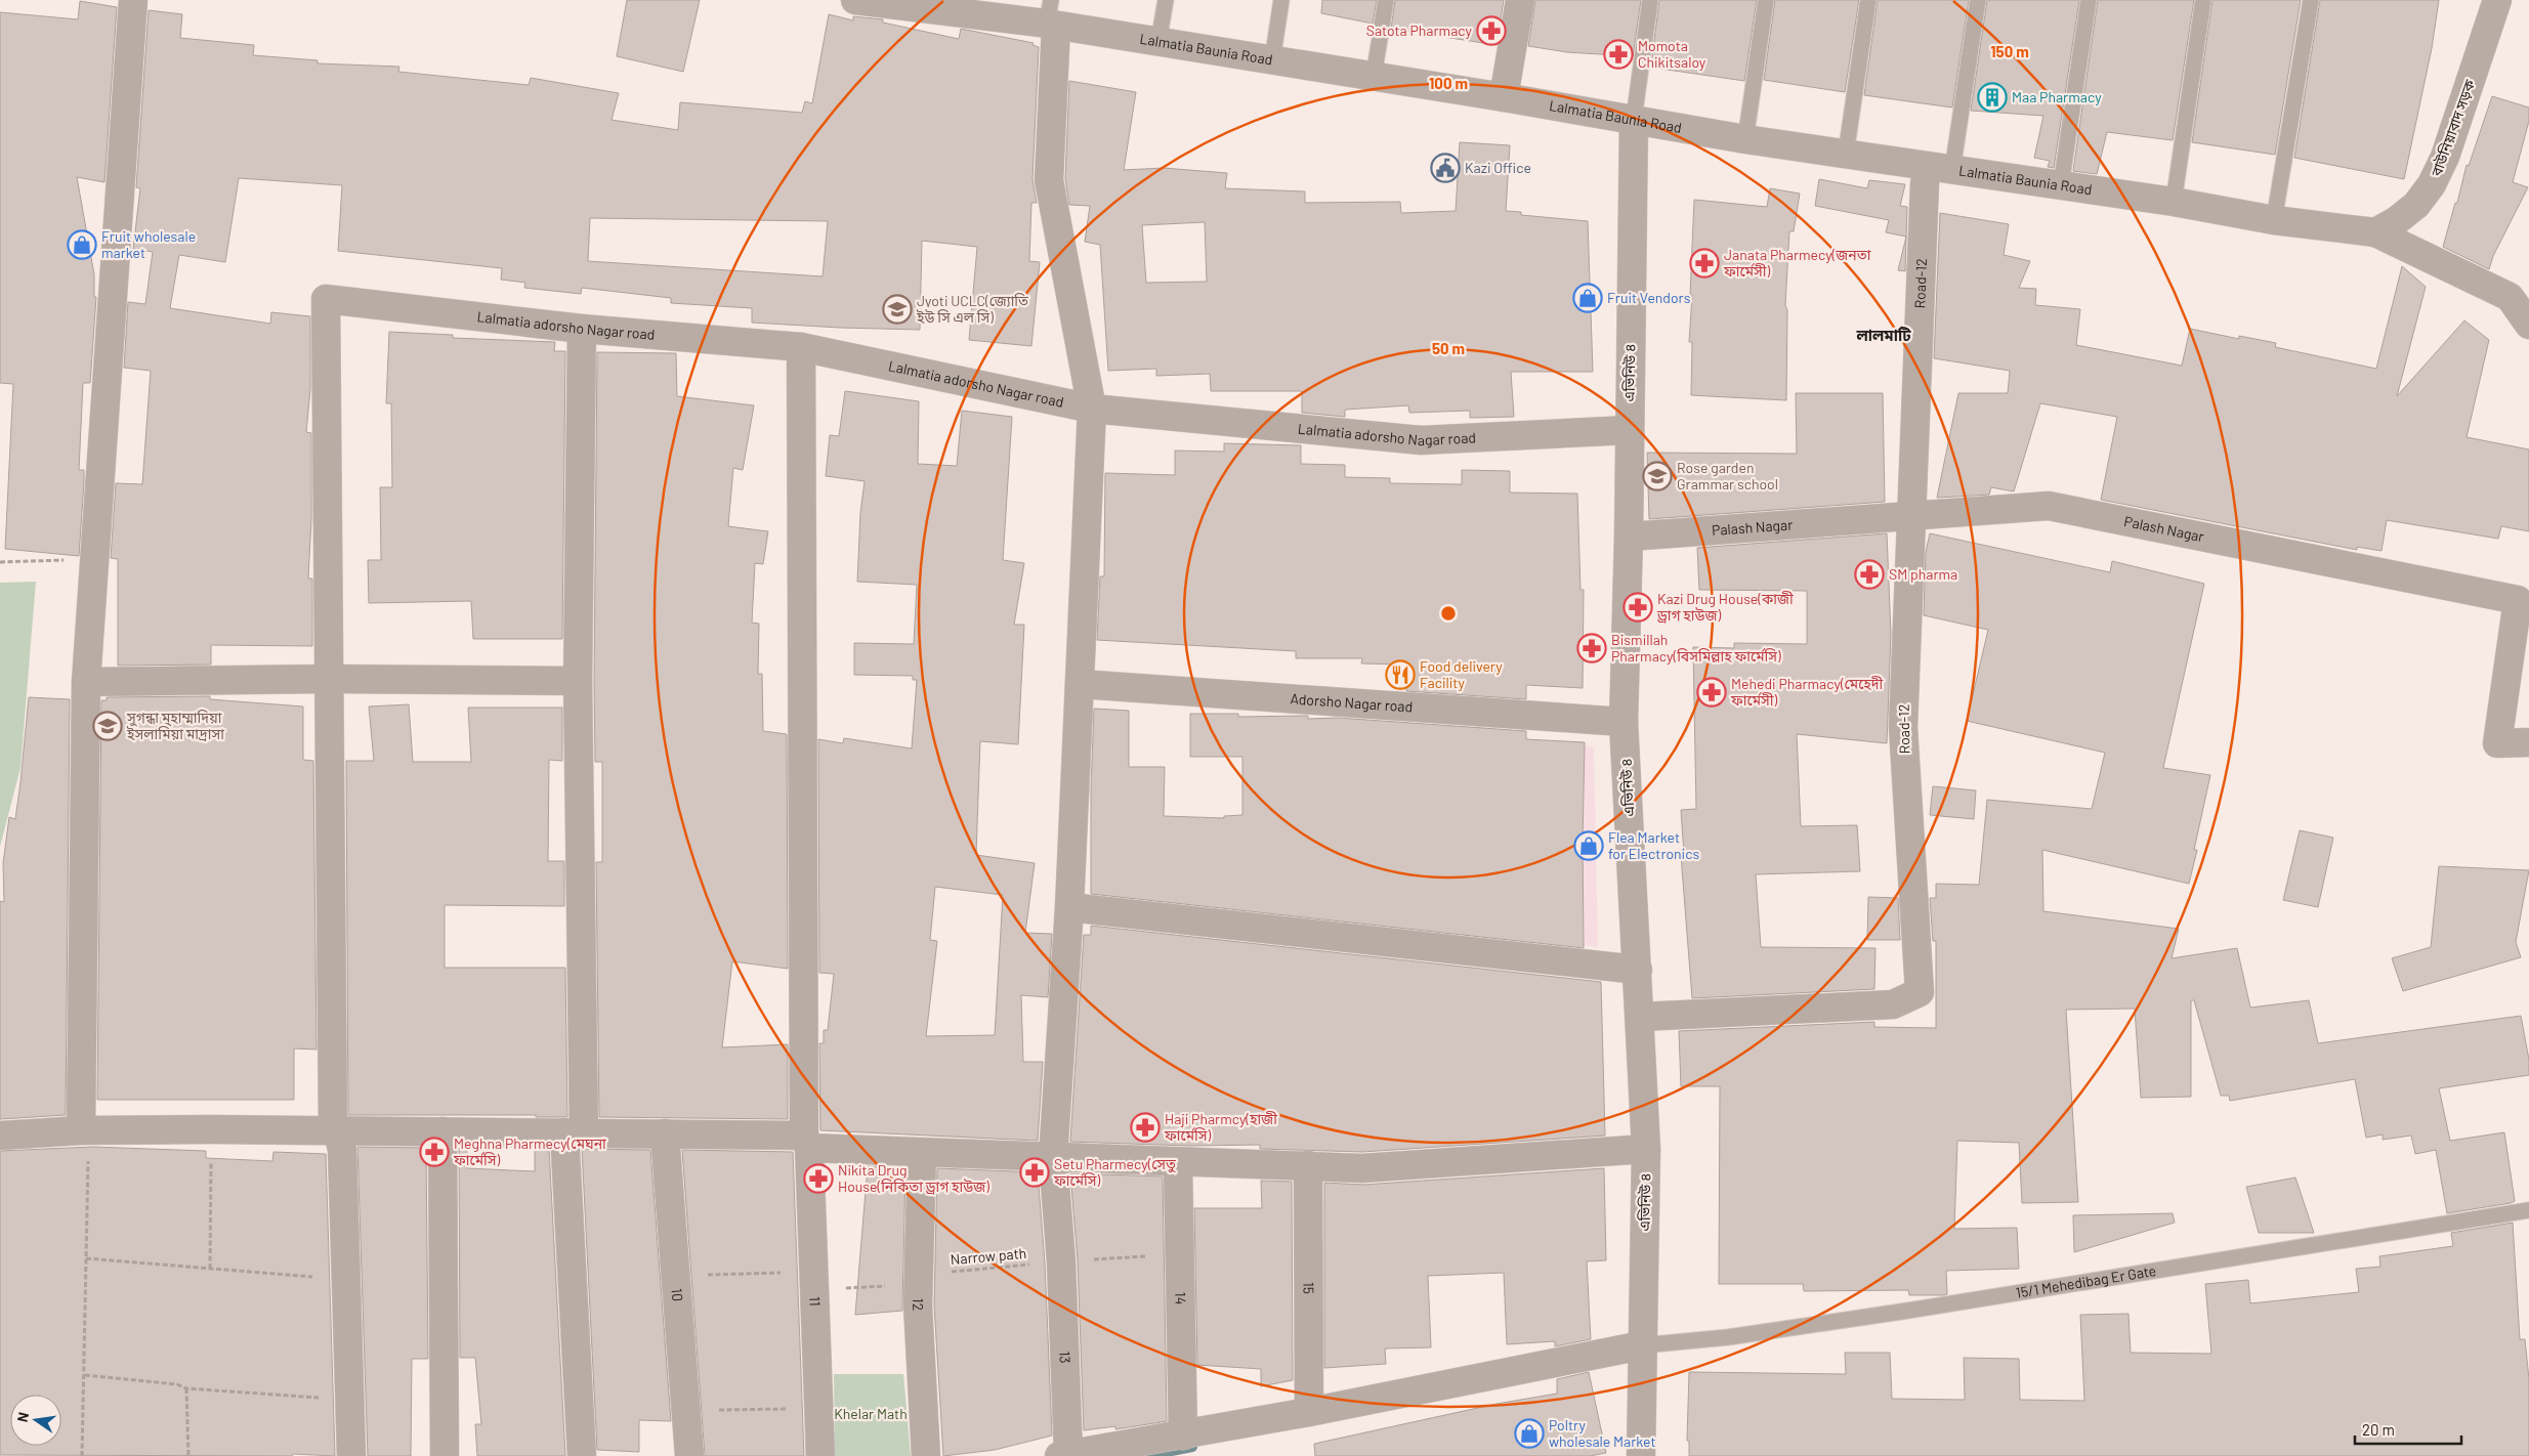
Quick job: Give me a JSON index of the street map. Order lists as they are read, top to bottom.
{
  "streets": {
    "street": [
      "Lalmatia Baunia Road",
      "বাউনিয়াবাদ সড়ক",
      "Road-12",
      "Lalmatia adorsho Nagar road",
      "এভিনিউ ৪",
      "Palash Nagar",
      "Adorsho Nagar road",
      "15",
      "10",
      "14",
      "11",
      "12",
      "13"
    ],
    "lane": ["15/1 Mehedibag Er Gate"],
    "path": ["Narrow path"]
  },
  "crossings": [
    ["Lalmatia Baunia Road", "বাউনিয়াবাদ সড়ক"],
    ["Lalmatia Baunia Road", "এভিনিউ ৪"],
    ["Lalmatia Baunia Road", "13"],
    ["Road-12", "এভিনিউ ৪"],
    ["Road-12", "Palash Nagar"],
    ["Lalmatia adorsho Nagar road", "এভিনিউ ৪"],
    ["Lalmatia adorsho Nagar road", "11"],
    ["Lalmatia adorsho Nagar road", "13"],
    ["এভিনিউ ৪", "Palash Nagar"],
    ["এভিনিউ ৪", "Adorsho Nagar road"],
    ["এভিনিউ ৪", "15/1 Mehedibag Er Gate"],
    ["Adorsho Nagar road", "13"],
    ["Narrow path", "10"],
    ["Narrow path", "14"],
    ["Narrow path", "11"],
    ["Narrow path", "12"],
    ["Narrow path", "13"]
  ],
  "districts": ["লালমাটি"],
  "parks": ["Khelar Math"],
  "places": {
    "pharmacy": [
      "Satota Pharmacy",
      "Momota Chikitsaloy",
      "Janata Pharmecy(জনতা ফার্মেসী)",
      "SM pharma",
      "Kazi Drug House(কাজী ড্রাগ হাউজ)",
      "Bismillah Pharmacy(বিসমিল্লাহ ফার্মেসি)",
      "Mehedi Pharmacy(মেহেদী ফার্মেসী)",
      "Haji Pharmcy(হাজী ফার্মেসি)",
      "Meghna Pharmecy(মেঘনা ফার্মেসি)",
      "Setu Pharmecy(সেতু ফার্মেসি)",
      "Nikita Drug House(নিকিতা ড্রাগ হাউজ)"
    ],
    "building": ["Maa Pharmacy"],
    "public building": ["Kazi Office"],
    "shop": [
      "Fruit wholesale market",
      "Fruit Vendors",
      "Flea Market for Electronics",
      "Poltry wholesale Market"
    ],
    "school or university": ["Jyoti UCLC(জ্যোতি ইউ সি এল সি)", "Rose garden Grammar school", "সুগন্ধা মুহাম্মাদিয়া ইসলামিয়া মাদ্রাসা"],
    "restaurant": ["Food delivery Facility"]
  },
  "scale_bar": "20 m",
  "north": "left",
  "rings": ["150 m", "100 m", "50 m"]
}
